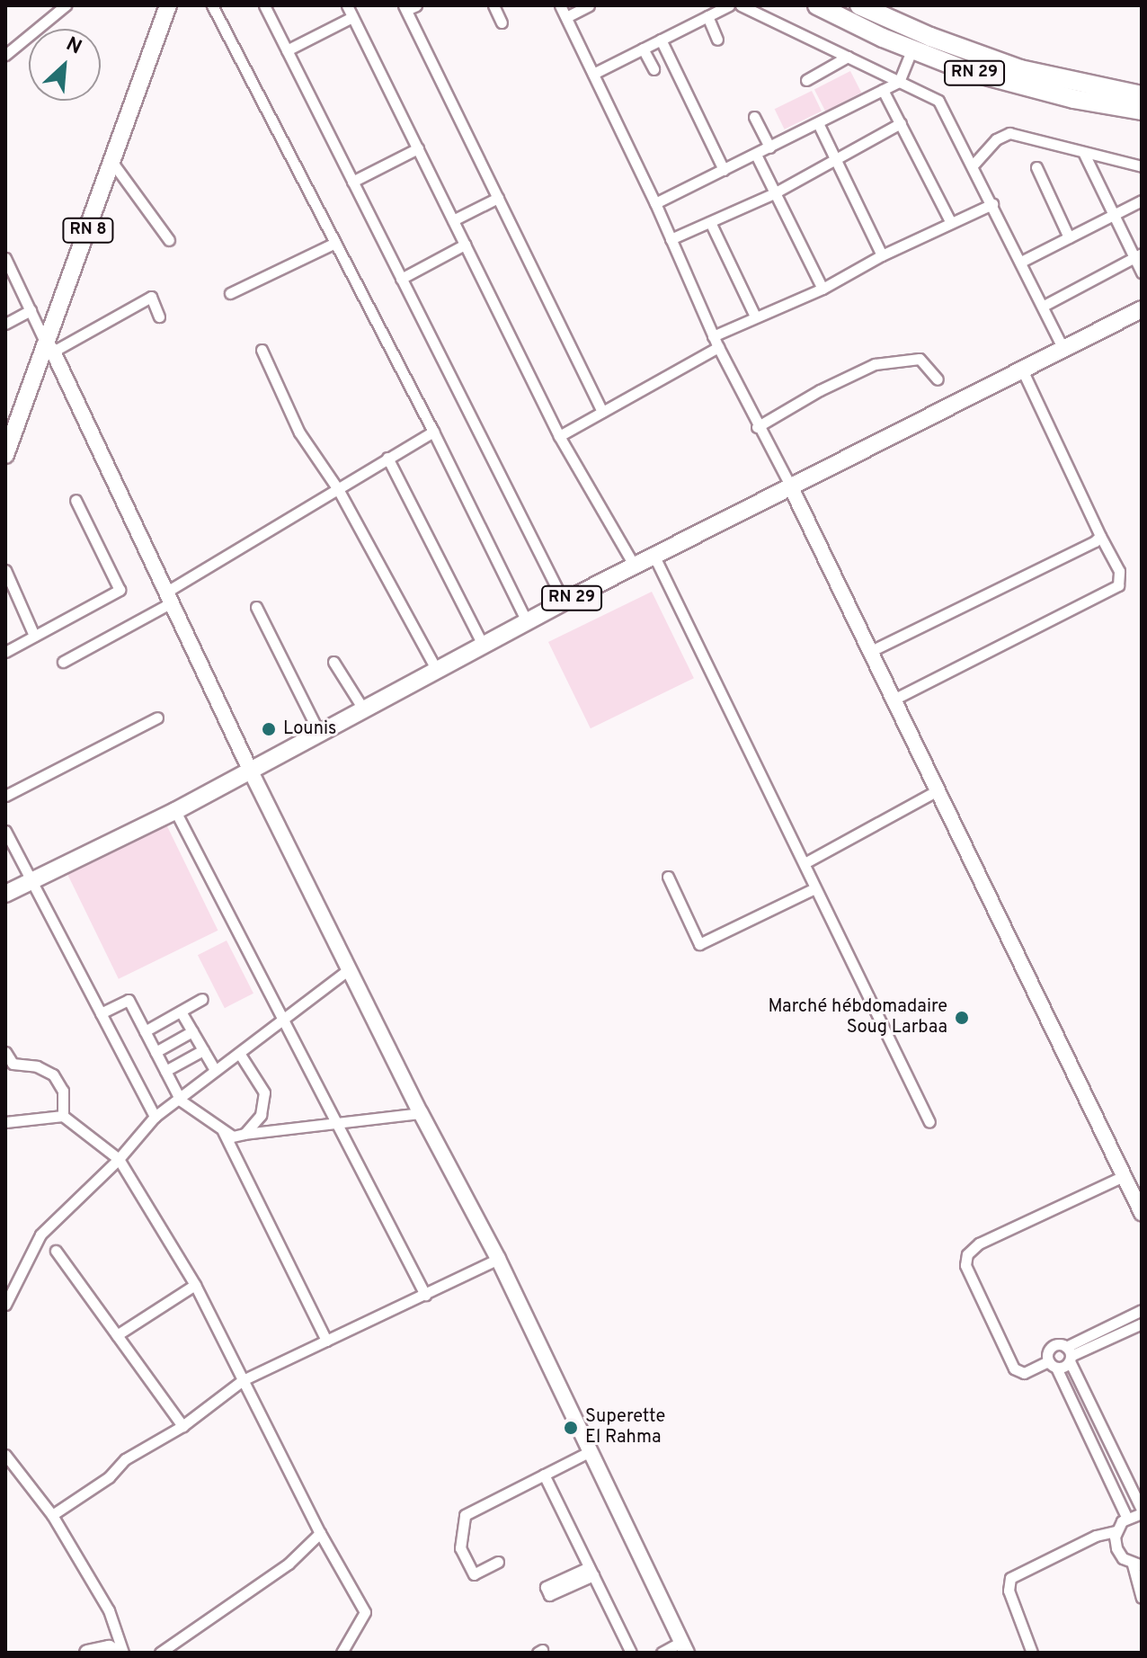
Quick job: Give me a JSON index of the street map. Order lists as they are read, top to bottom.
{
  "streets": {
    "highway": ["RN 29"],
    "main road": ["RN 8"]
  },
  "places": ["Lounis", "Marché hébdomadaire Soug Larbaa", "Superette El Rahma"],
  "north": "top right"
}
